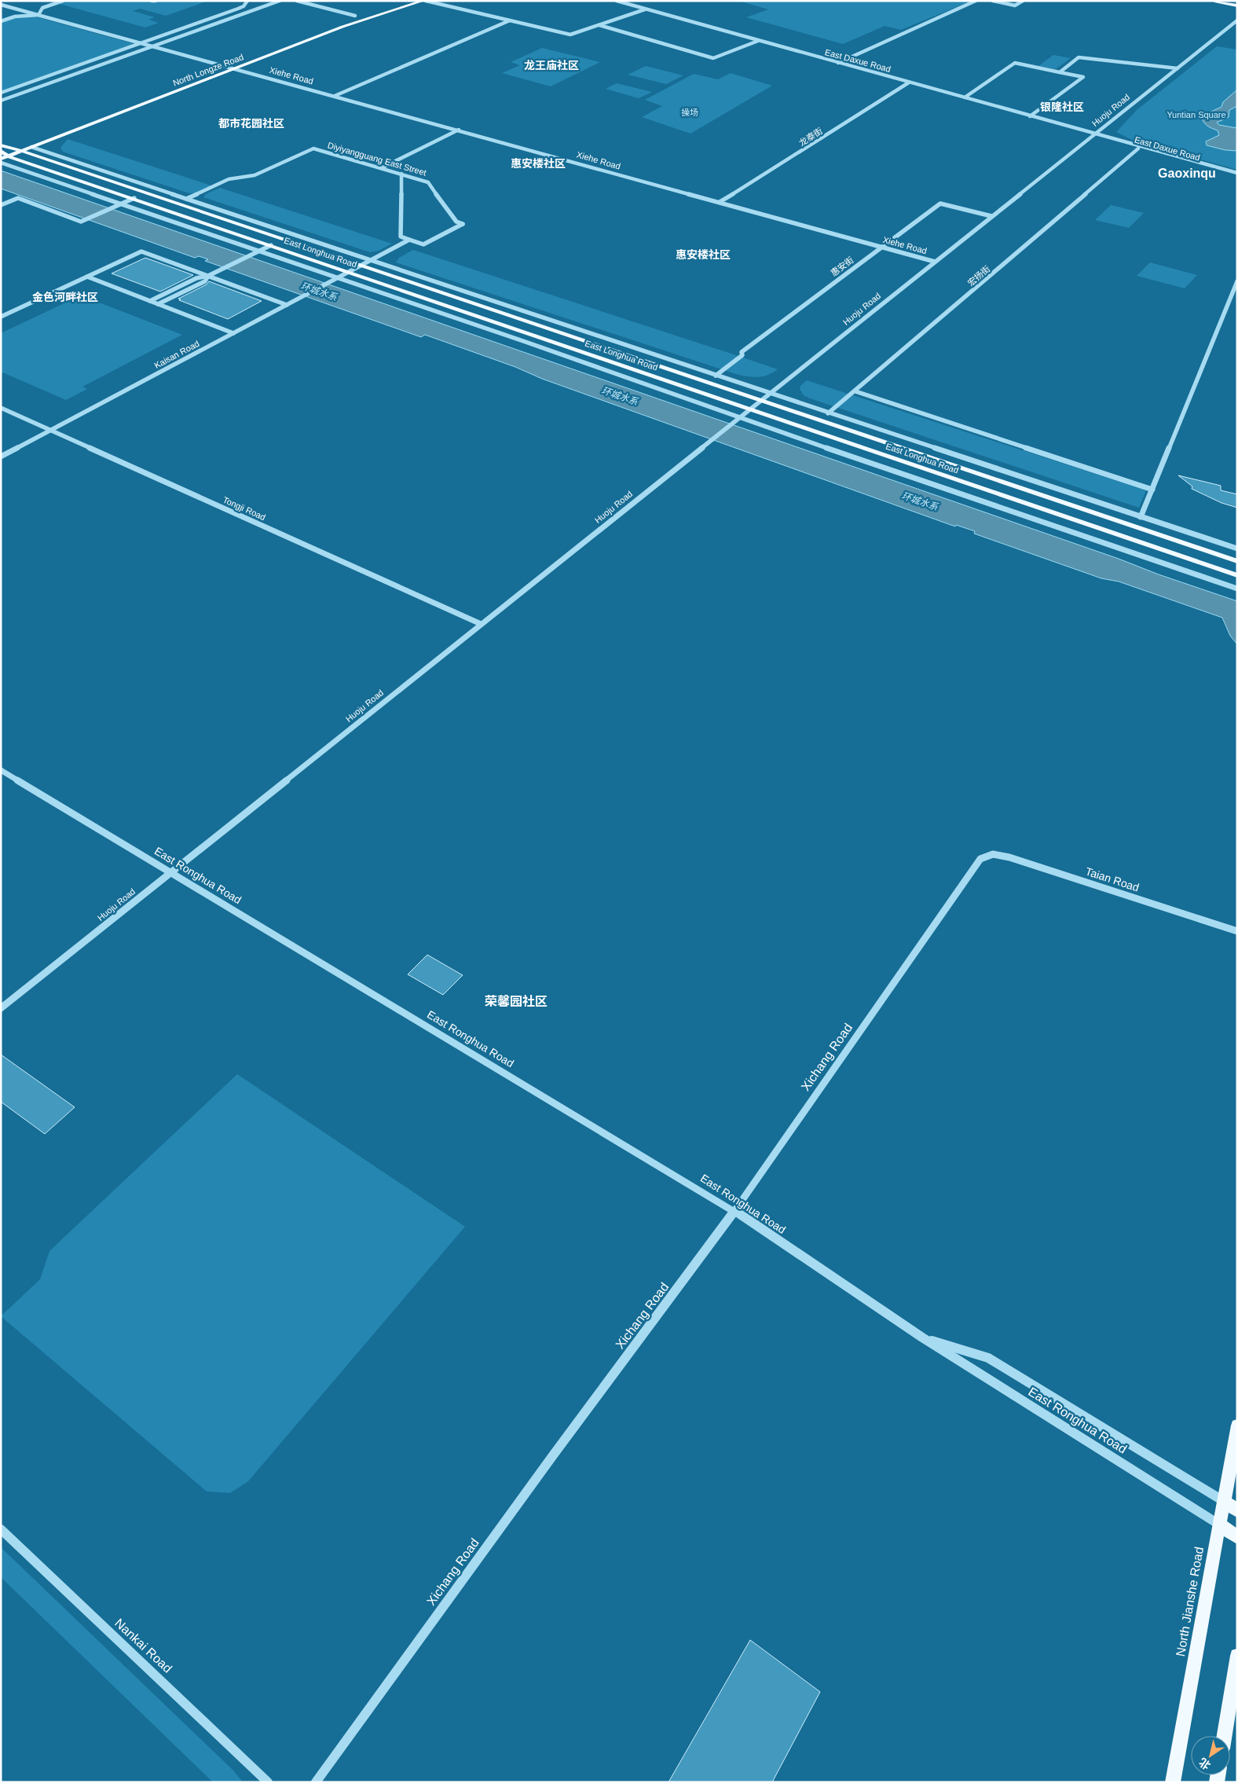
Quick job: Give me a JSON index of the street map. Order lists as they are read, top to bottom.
{
  "streets": {
    "main road": ["North Longze Road", "East Longhua Road", "North Jianshe Road"],
    "street": [
      "East Daxue Road",
      "Xiehe Road",
      "Huoju Road",
      "龙泰街",
      "Diyiyangguang East Street",
      "惠安街",
      "宏扬街",
      "Kaisan Road",
      "Tongji Road",
      "East Ronghua Road",
      "Taian Road",
      "Xichang Road",
      "Nankai Road"
    ]
  },
  "crossings": [
    ["East Daxue Road", "Huoju Road"],
    ["East Daxue Road", "龙泰街"],
    ["East Daxue Road", "宏扬街"],
    ["North Longze Road", "Xiehe Road"],
    ["North Longze Road", "East Longhua Road"],
    ["Xiehe Road", "Huoju Road"],
    ["Xiehe Road", "龙泰街"],
    ["Xiehe Road", "惠安街"],
    ["Huoju Road", "East Longhua Road"],
    ["Huoju Road", "惠安街"],
    ["Huoju Road", "Tongji Road"],
    ["Huoju Road", "East Ronghua Road"],
    ["Diyiyangguang East Street", "Kaisan Road"],
    ["East Longhua Road", "Kaisan Road"],
    ["Kaisan Road", "Tongji Road"],
    ["East Ronghua Road", "Xichang Road"],
    ["East Ronghua Road", "North Jianshe Road"],
    ["Taian Road", "Xichang Road"]
  ],
  "districts": [
    "龙王庙社区",
    "银隆社区",
    "都市花园社区",
    "惠安楼社区",
    "Gaoxinqu",
    "惠安楼社区",
    "金色河畔社区",
    "荣馨园社区"
  ],
  "water": ["环城水系"],
  "parks": ["操场", "Yuntian Square"],
  "north": "bottom left"
}
